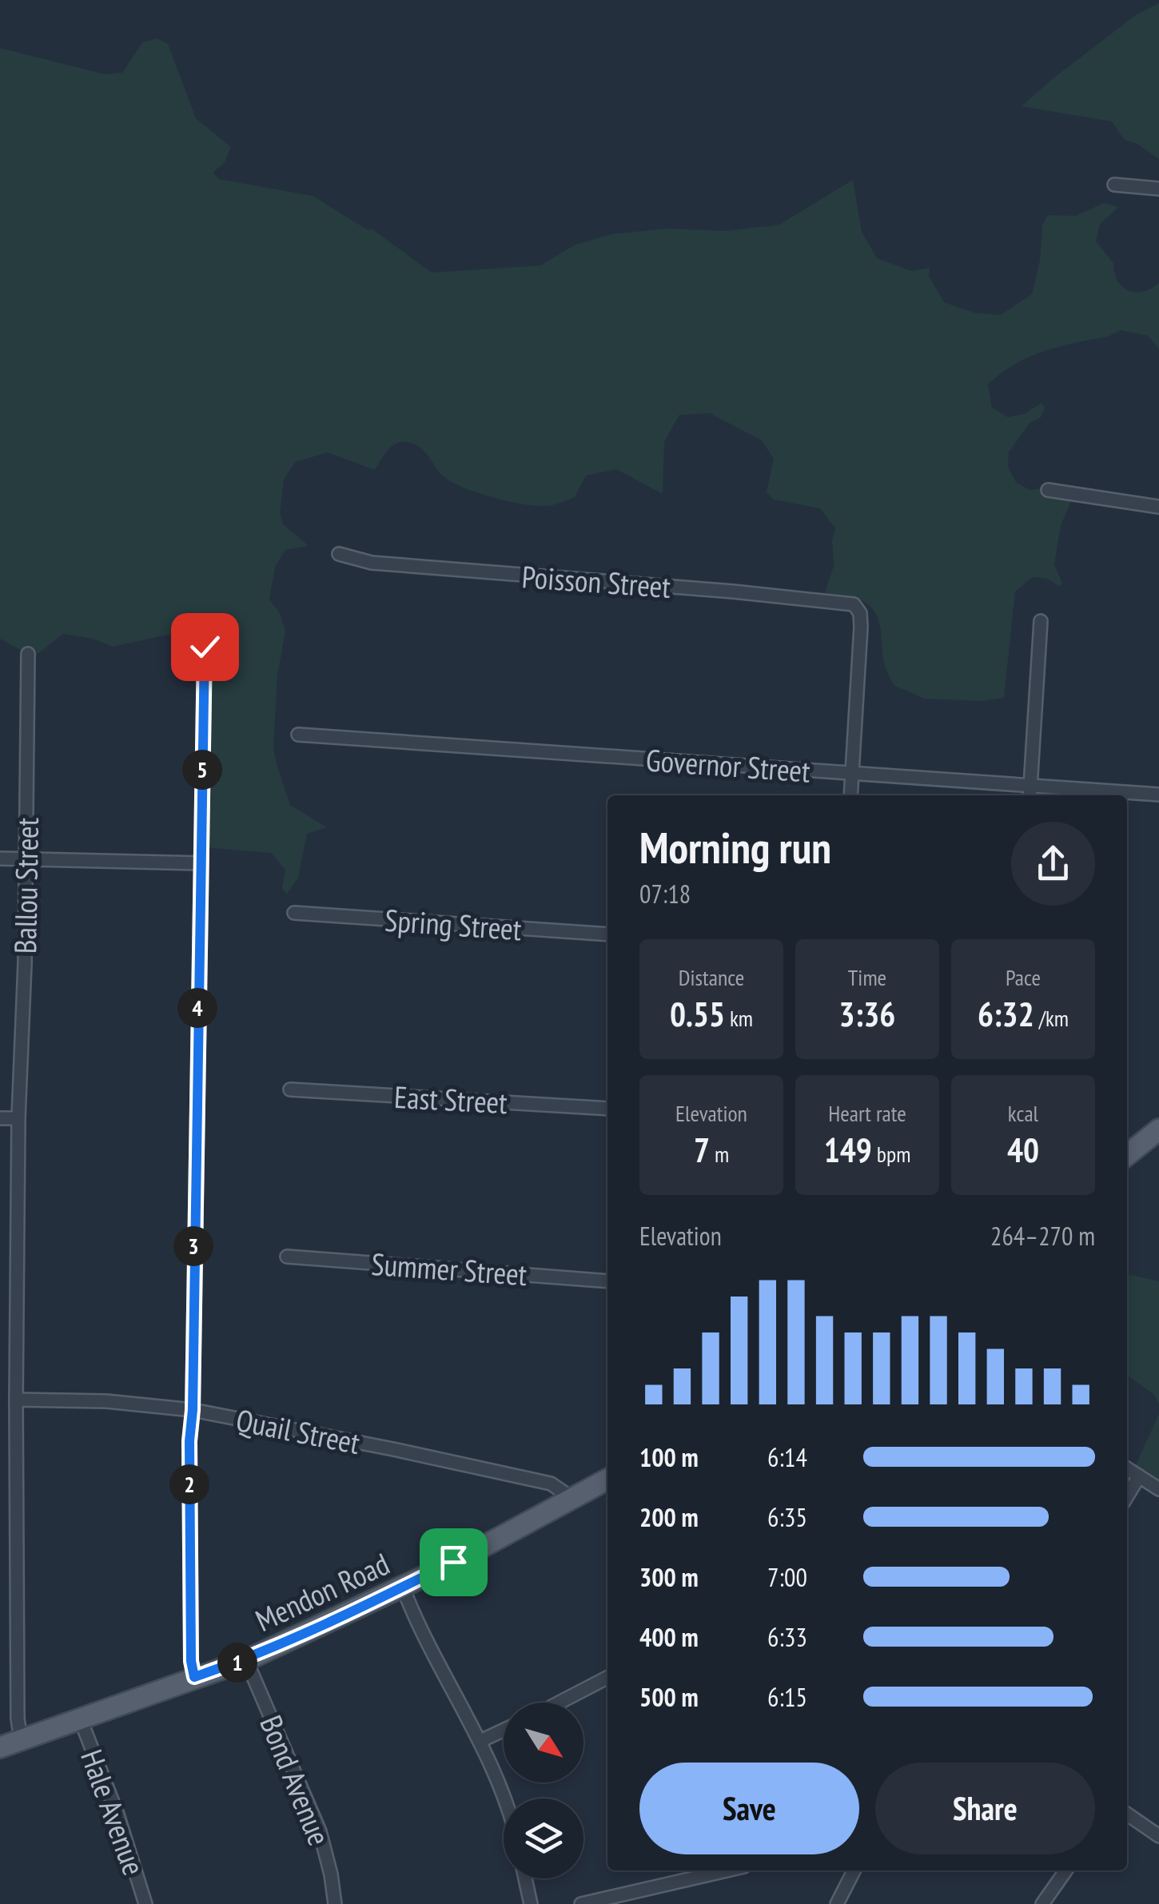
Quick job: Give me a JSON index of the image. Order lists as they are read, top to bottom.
{
  "streets": {
    "main road": ["Mendon Road"],
    "street": [
      "Poisson Street",
      "Governor Street",
      "Ballou Street",
      "Spring Street",
      "East Street",
      "Summer Street",
      "Quail Street",
      "Bond Avenue",
      "Hale Avenue"
    ]
  },
  "crossings": [
    ["Poisson Street", "Governor Street"],
    ["Ballou Street", "Quail Street"],
    ["Ballou Street", "Mendon Road"],
    ["Quail Street", "Mendon Road"],
    ["Mendon Road", "Bond Avenue"],
    ["Mendon Road", "Hale Avenue"]
  ],
  "north": "bottom right",
  "page": {
    "pins": [
      "5",
      "4",
      "3",
      "2",
      "1"
    ],
    "heading": ["Morning run", "07:18"],
    "stats": [
      ["Distance", "0.55 km"],
      ["Time", "3:36"],
      ["Pace", "6:32 /km"],
      ["Elevation", "7 m"],
      ["Heart rate", "149 bpm"],
      ["kcal", "40"]
    ],
    "chart": ["Elevation", "264–270 m"],
    "list": [
      {
        "name": "100 m",
        "note": "6:14"
      },
      {
        "name": "200 m",
        "note": "6:35"
      },
      {
        "name": "300 m",
        "note": "7:00"
      },
      {
        "name": "400 m",
        "note": "6:33"
      },
      {
        "name": "500 m",
        "note": "6:15"
      }
    ],
    "buttons": ["Save", "Share"]
  }
}
